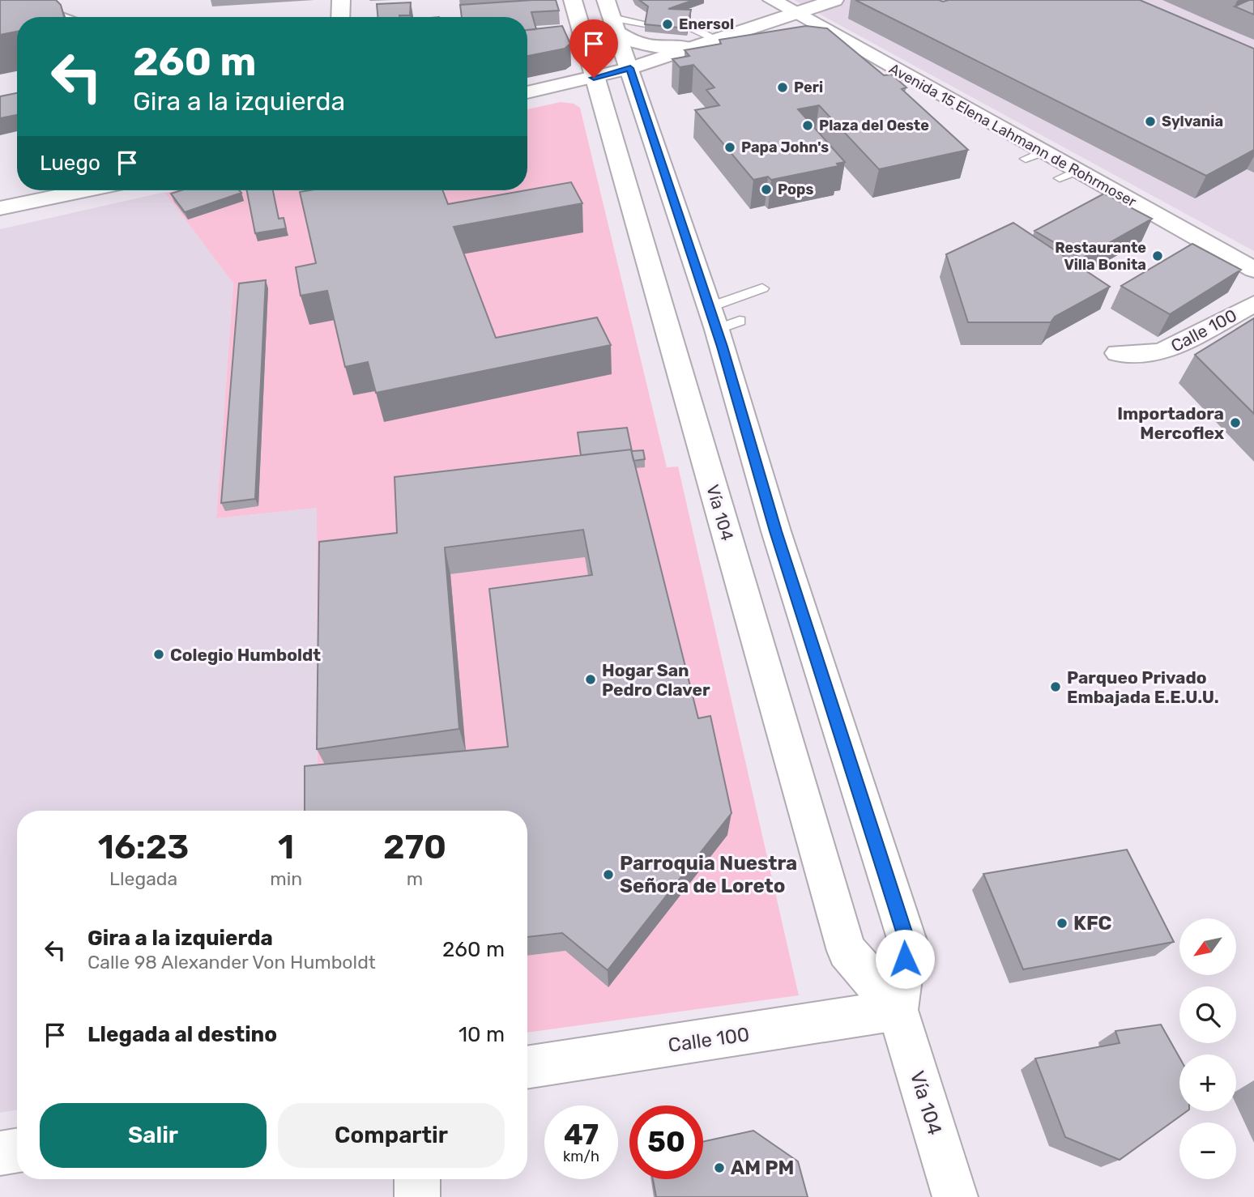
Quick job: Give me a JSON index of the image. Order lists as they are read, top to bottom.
{
  "streets": {
    "main road": ["Avenida 15 Elena Lahmann de Rohrmoser", "Calle 100", "Vía 104"]
  },
  "crossings": [
    ["Calle 100", "Vía 104"]
  ],
  "places": [
    "Enersol",
    "Peri",
    "Sylvania",
    "Plaza del Oeste",
    "Papa John's",
    "Pops",
    "Restaurante Villa Bonita",
    "Importadora Mercoflex",
    "Colegio Humboldt",
    "Hogar San Pedro Claver",
    "Parqueo Privado Embajada E.E.U.U.",
    "Parroquia Nuestra Señora de Loreto",
    "KFC",
    "AM PM"
  ],
  "north": "bottom left",
  "page": {
    "turn": ["260 m", "Gira a la izquierda"],
    "then": "Luego",
    "eta": [
      "16:23",
      "Llegada",
      "1",
      "min",
      "270",
      "m"
    ],
    "list": [
      {
        "name": "Gira a la izquierda",
        "note": "Calle 98 Alexander Von Humboldt",
        "value": "260 m"
      },
      {
        "name": "Llegada al destino",
        "value": "10 m"
      }
    ],
    "map_buttons": ["+", "−"],
    "buttons": ["Salir", "Compartir"],
    "speed": "47 km/h",
    "limit": "50"
  }
}
